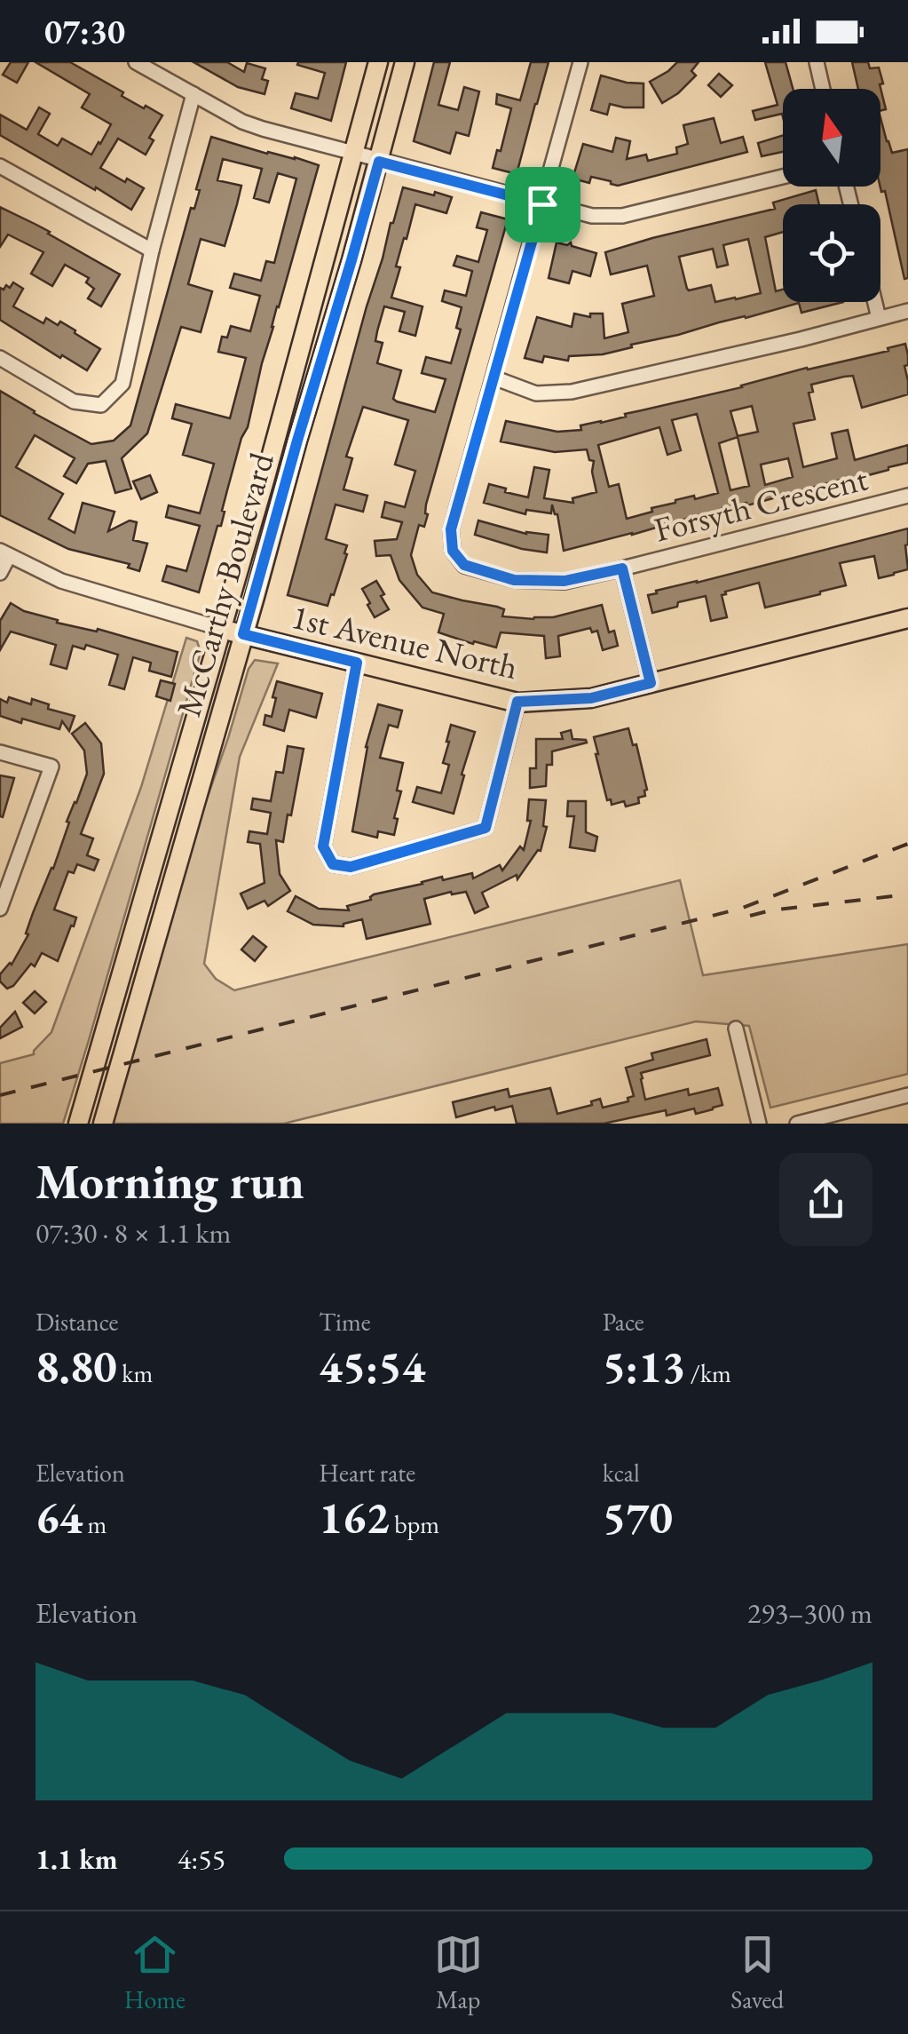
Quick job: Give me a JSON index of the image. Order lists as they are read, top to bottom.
{
  "streets": {
    "main road": ["McCarthy Boulevard", "1st Avenue North"],
    "street": ["Forsyth Crescent"]
  },
  "crossings": [
    ["McCarthy Boulevard", "1st Avenue North"]
  ],
  "north": "top",
  "page": {
    "status": "07:30",
    "heading": ["Morning run", "07:30 · 8 × 1.1 km"],
    "stats": [
      ["Distance", "8.80 km"],
      ["Time", "45:54"],
      ["Pace", "5:13 /km"],
      ["Elevation", "64 m"],
      ["Heart rate", "162 bpm"],
      ["kcal", "570"]
    ],
    "chart": ["Elevation", "293–300 m"],
    "list": [
      {
        "name": "1.1 km",
        "note": "4:55"
      }
    ],
    "tabs": ["Home", "Map", "Saved"]
  }
}
